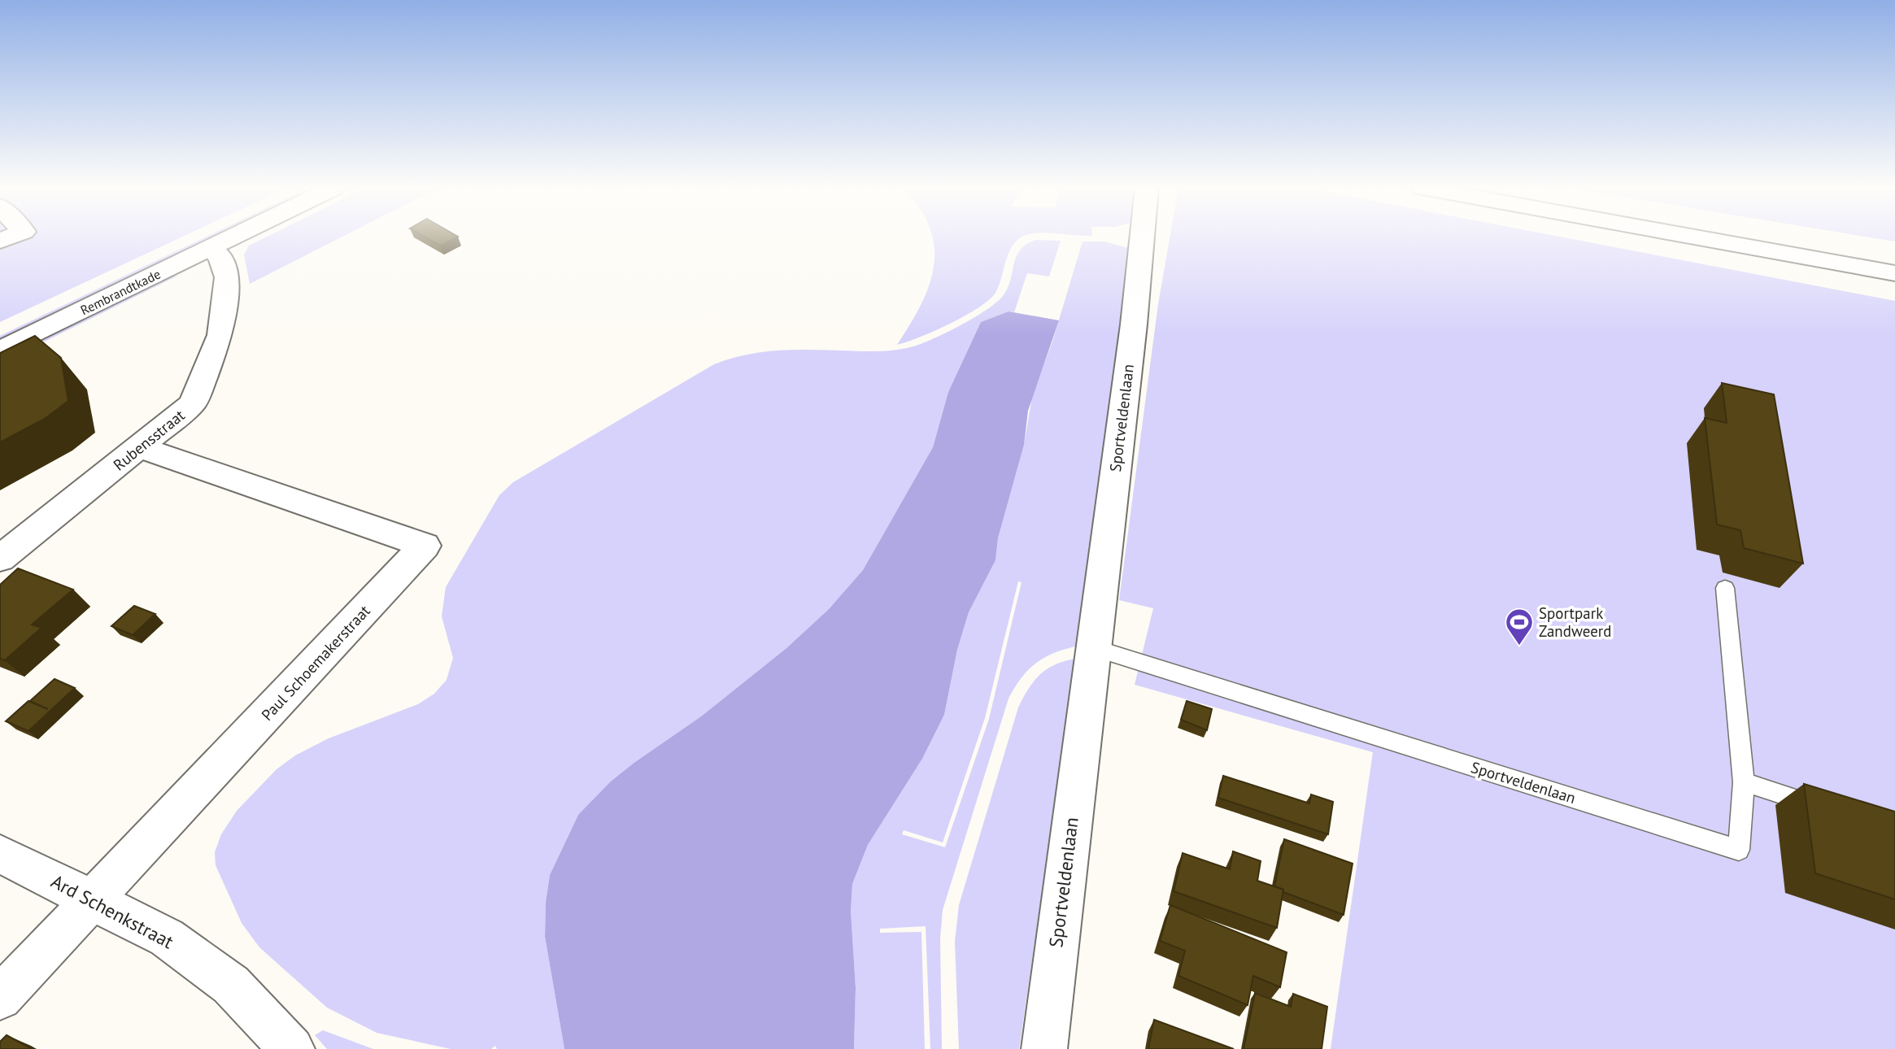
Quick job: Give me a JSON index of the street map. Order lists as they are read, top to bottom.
{
  "streets": {
    "street": [
      "Rembrandtkade",
      "Sportveldenlaan",
      "Rubensstraat",
      "Paul Schoemakerstraat",
      "Ard Schenkstraat"
    ]
  },
  "crossings": [
    ["Rembrandtkade", "Rubensstraat"],
    ["Rubensstraat", "Paul Schoemakerstraat"],
    ["Paul Schoemakerstraat", "Ard Schenkstraat"]
  ],
  "places": {
    "sports": ["Sportpark Zandweerd"]
  }
}
